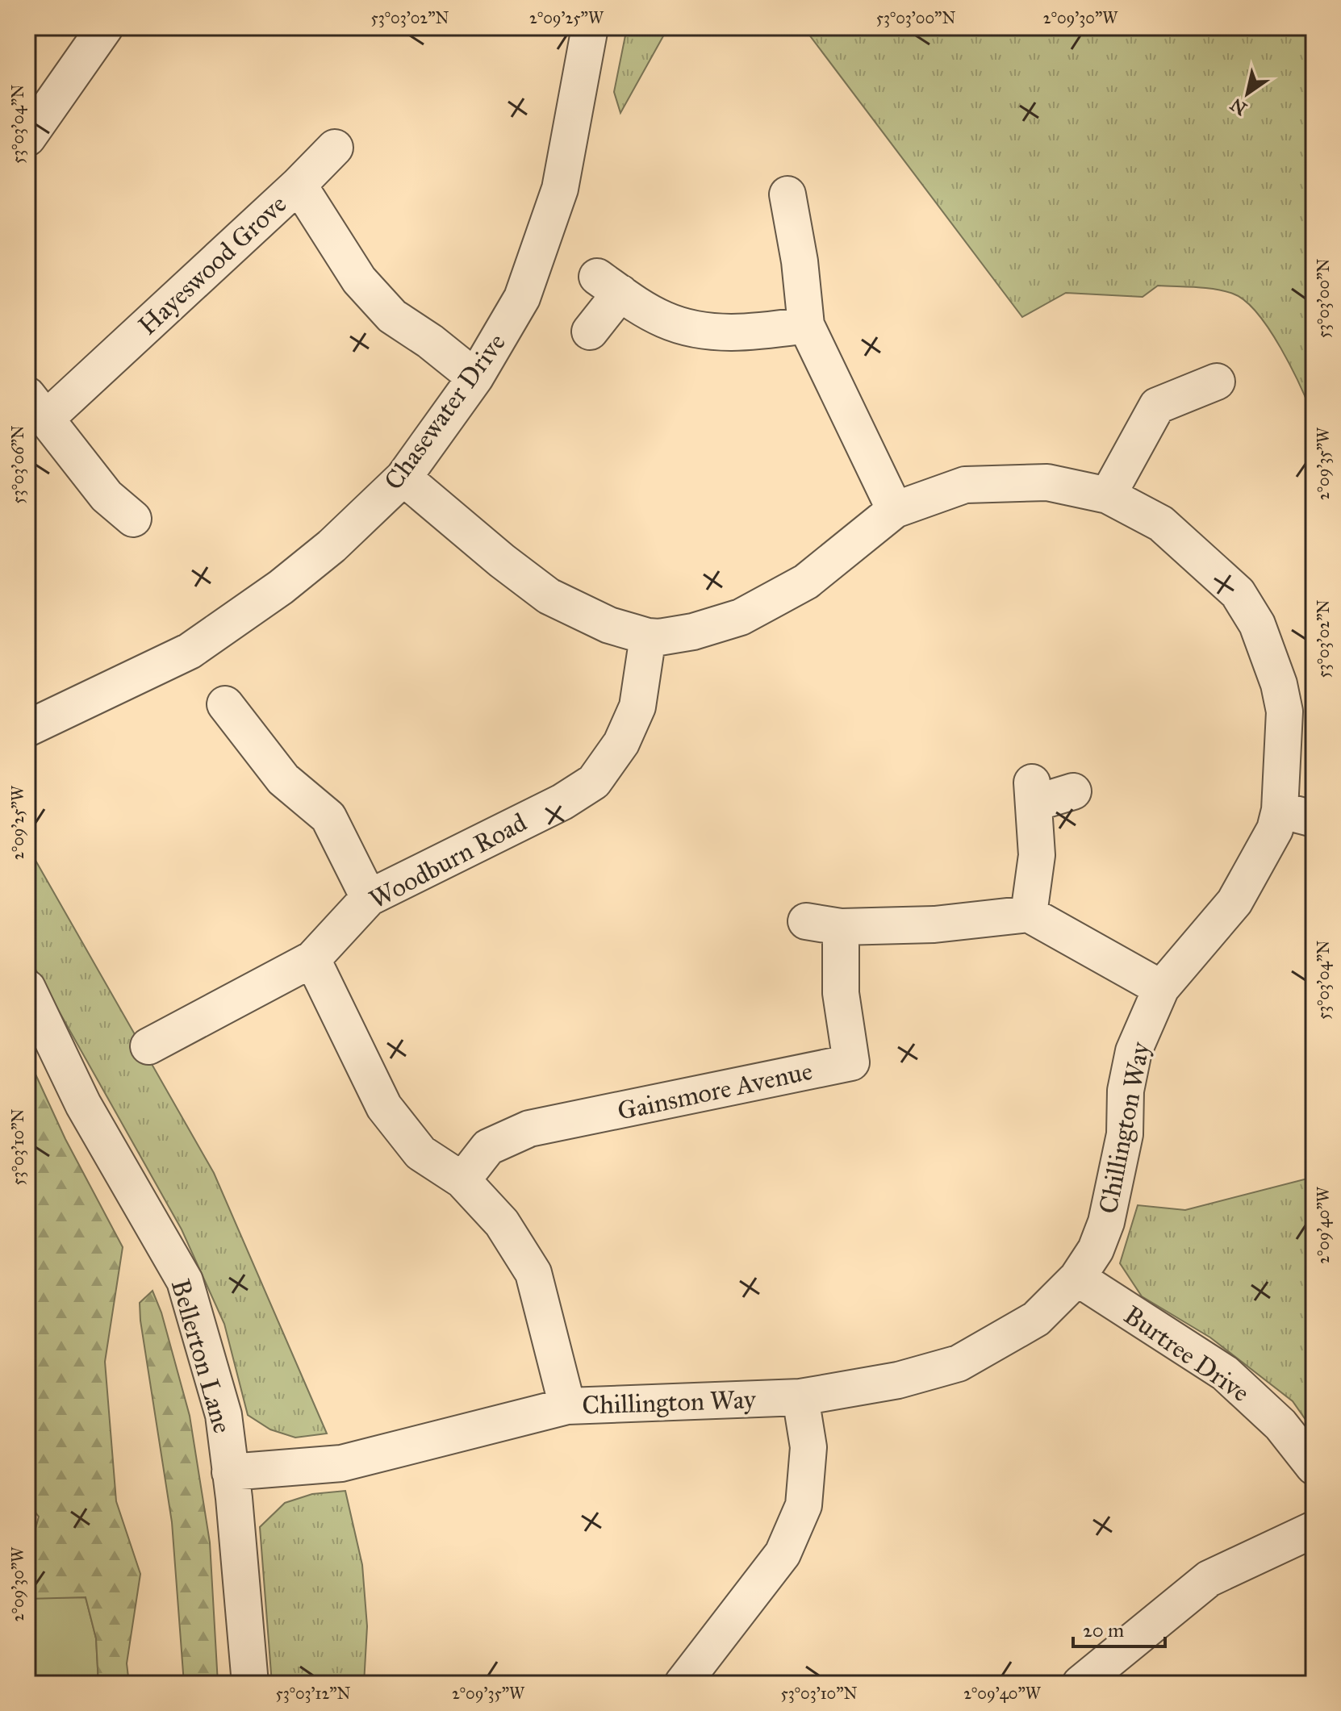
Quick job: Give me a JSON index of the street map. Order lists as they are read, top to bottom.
{
  "streets": {
    "street": [
      "Hayeswood Grove",
      "Chasewater Drive",
      "Woodburn Road",
      "Gainsmore Avenue",
      "Chillington Way",
      "Burtree Drive",
      "Bellerton Lane"
    ]
  },
  "crossings": [
    ["Hayeswood Grove", "Chasewater Drive"],
    ["Chasewater Drive", "Chillington Way"],
    ["Woodburn Road", "Chillington Way"],
    ["Chillington Way", "Burtree Drive"],
    ["Chillington Way", "Bellerton Lane"]
  ],
  "scale_bar": "20 m",
  "north": "bottom left",
  "coordinates": [
    "53°03'02\"N",
    "2°09'25\"W",
    "53°03'00\"N",
    "2°09'30\"W",
    "53°03'04\"N",
    "2°09'35\"W",
    "53°03'06\"N",
    "53°03'10\"N",
    "2°09'40\"W",
    "53°03'12\"N"
  ]
}
